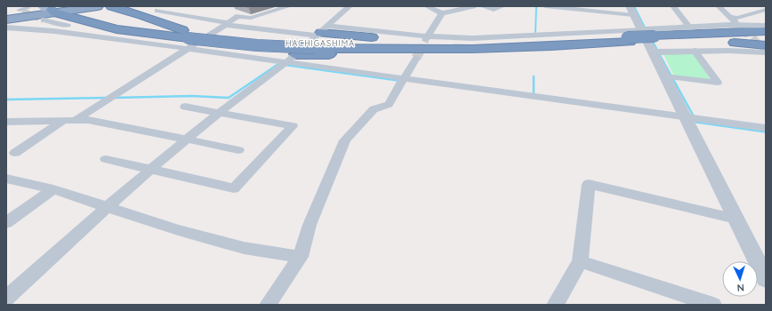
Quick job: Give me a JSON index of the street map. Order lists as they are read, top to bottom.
{
  "districts": ["HACHIGASHIMA"],
  "north": "bottom"
}
